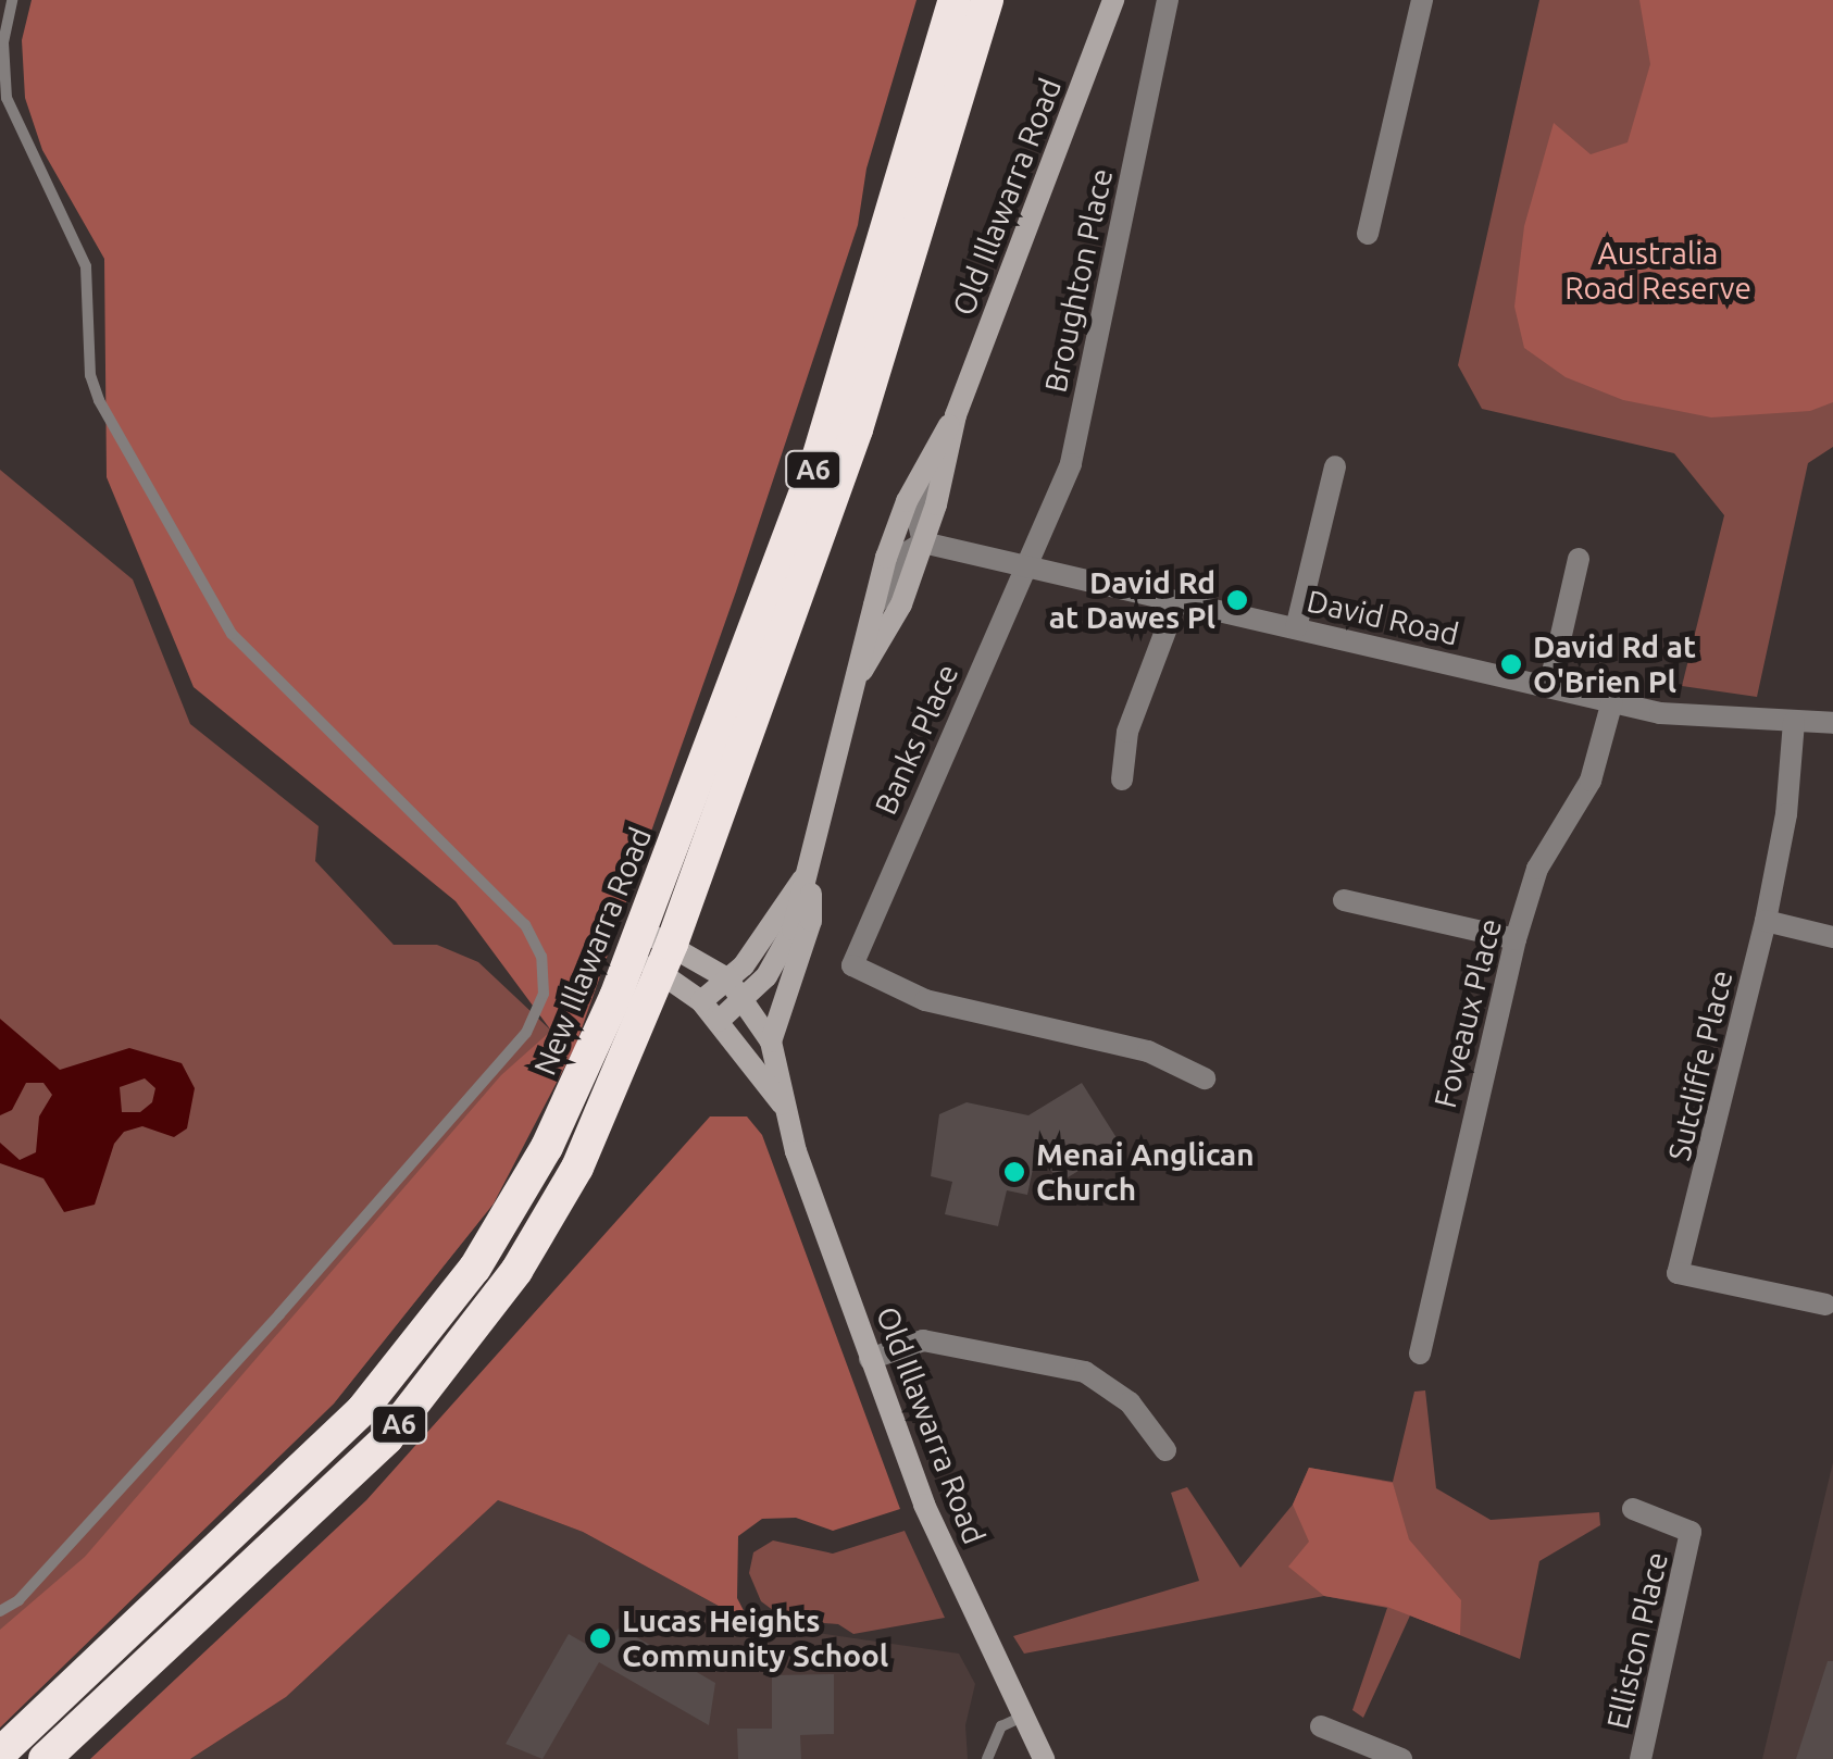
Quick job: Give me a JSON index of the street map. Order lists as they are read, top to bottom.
{
  "streets": {
    "highway": ["A6", "New Illawarra Road"],
    "street": [
      "Old Illawarra Road",
      "Broughton Place",
      "David Road",
      "Banks Place",
      "Foveaux Place",
      "Sutcliffe Place",
      "Elliston Place"
    ]
  },
  "crossings": [
    ["Old Illawarra Road", "David Road"],
    ["Old Illawarra Road", "New Illawarra Road"],
    ["Broughton Place", "David Road"],
    ["Broughton Place", "Banks Place"],
    ["David Road", "Banks Place"],
    ["David Road", "Foveaux Place"],
    ["David Road", "Sutcliffe Place"]
  ],
  "parks": ["Australia Road Reserve"],
  "places": [
    "David Rd at Dawes Pl",
    "David Rd at O'Brien Pl",
    "Menai Anglican Church",
    "Lucas Heights Community School"
  ]
}
